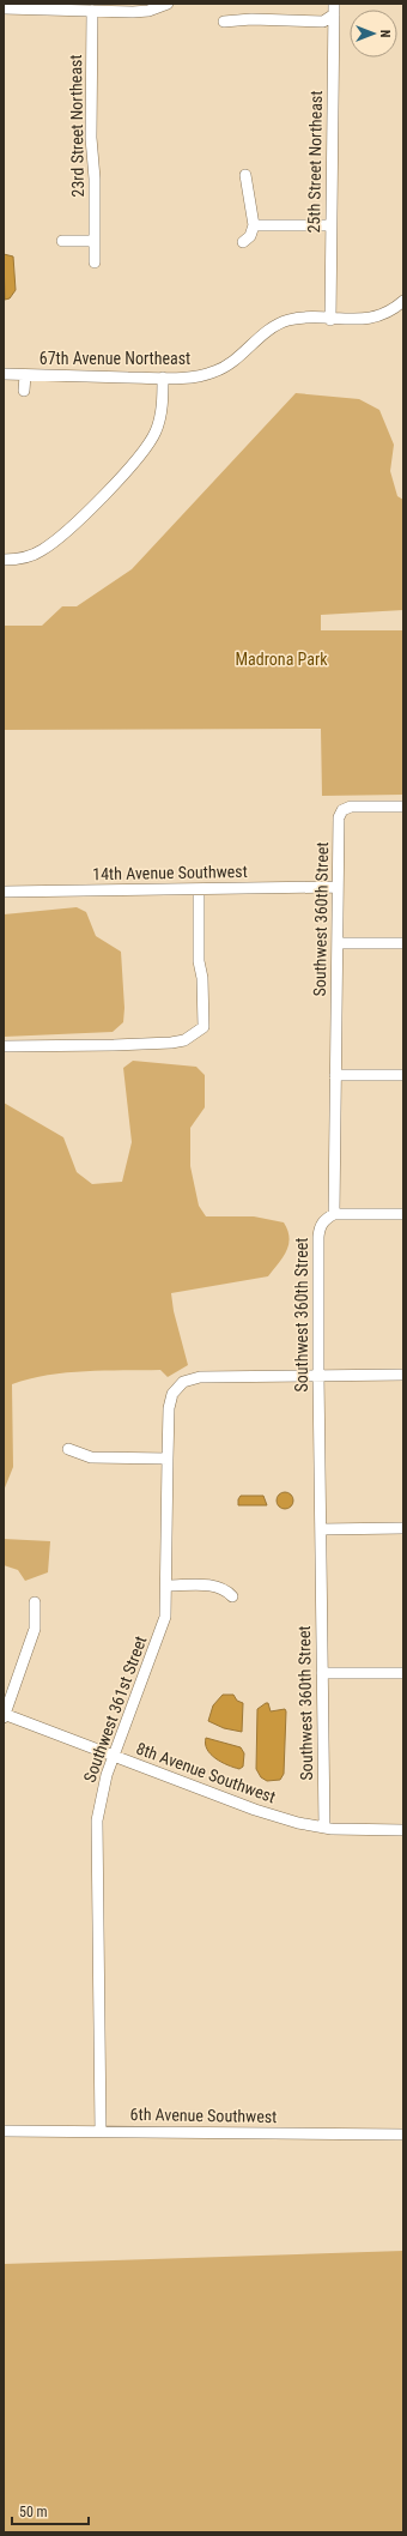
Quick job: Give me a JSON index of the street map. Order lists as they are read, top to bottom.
{
  "streets": {
    "street": [
      "23rd Street Northeast",
      "25th Street Northeast",
      "67th Avenue Northeast",
      "14th Avenue Southwest",
      "Southwest 360th Street",
      "Southwest 361st Street",
      "8th Avenue Southwest",
      "6th Avenue Southwest"
    ]
  },
  "crossings": [
    ["25th Street Northeast", "67th Avenue Northeast"],
    ["14th Avenue Southwest", "Southwest 360th Street"],
    ["Southwest 360th Street", "Southwest 361st Street"],
    ["Southwest 360th Street", "8th Avenue Southwest"],
    ["Southwest 361st Street", "8th Avenue Southwest"],
    ["Southwest 361st Street", "6th Avenue Southwest"]
  ],
  "parks": ["Madrona Park"],
  "scale_bar": "50 m",
  "north": "right"
}
